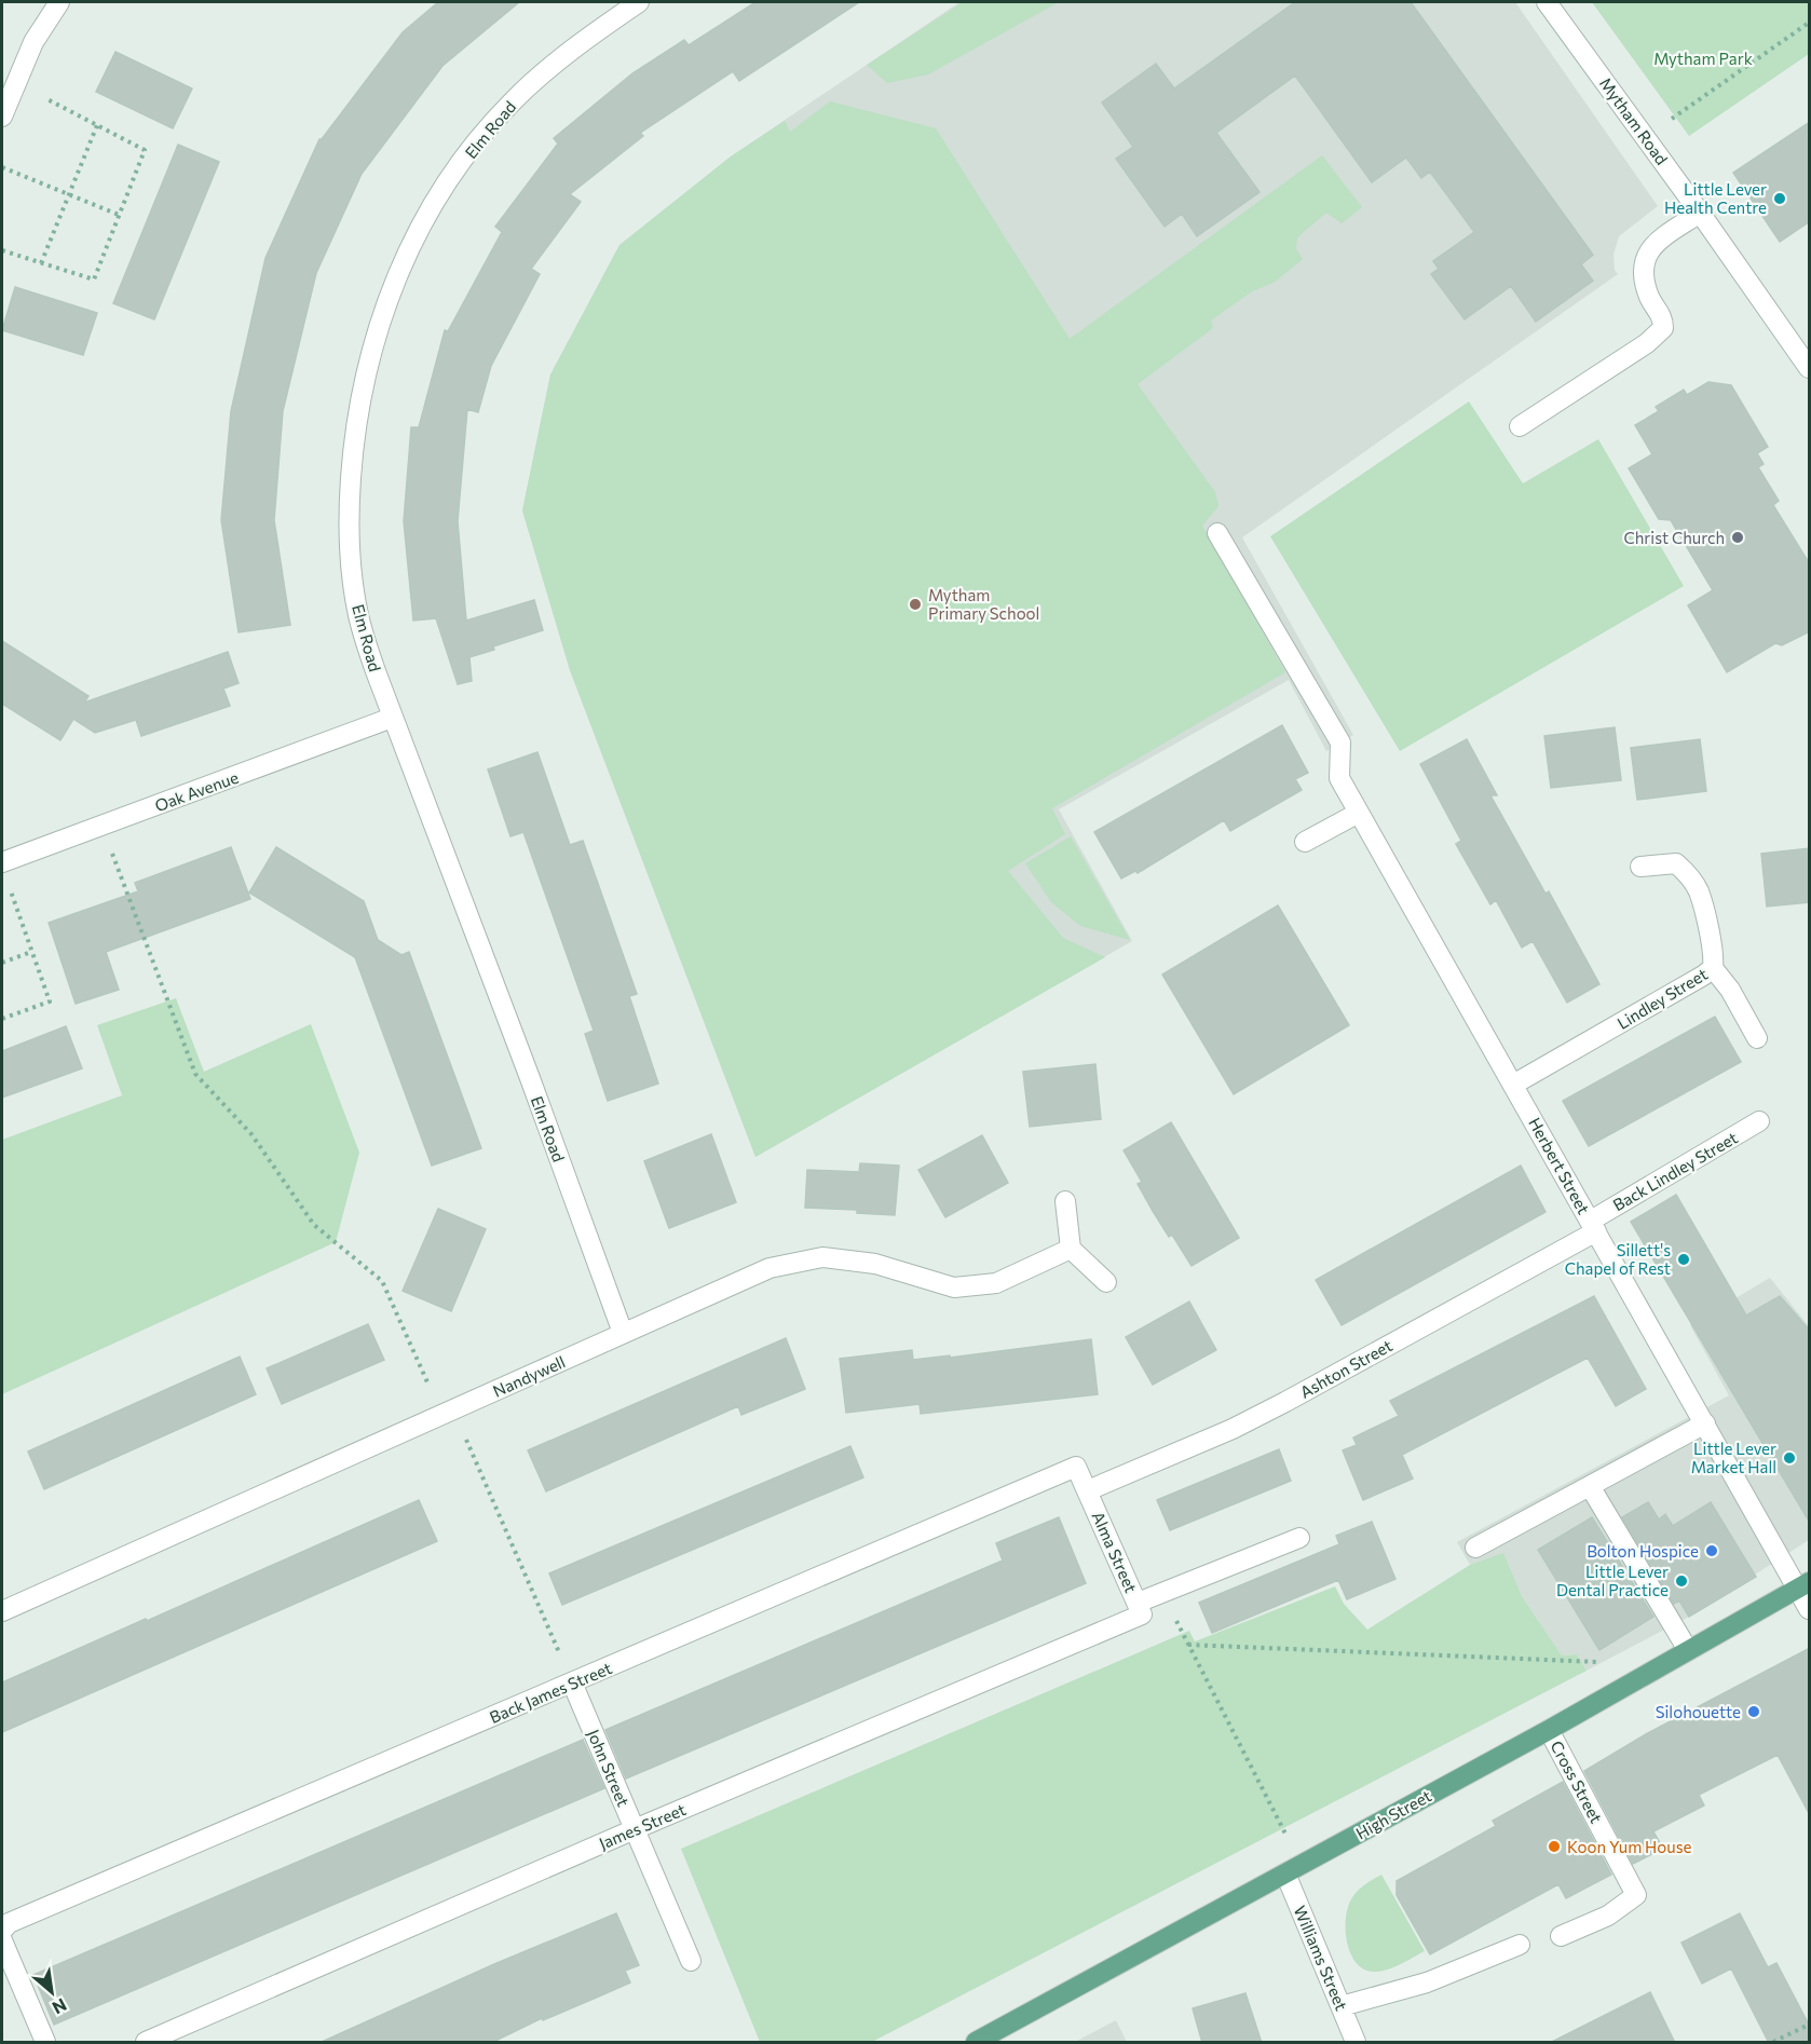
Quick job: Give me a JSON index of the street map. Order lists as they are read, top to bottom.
{
  "streets": {
    "main road": ["High Street"],
    "street": [
      "Mytham Road",
      "Elm Road",
      "Oak Avenue",
      "Lindley Street",
      "Herbert Street",
      "Back Lindley Street",
      "Ashton Street",
      "Nandywell",
      "Alma Street",
      "Back James Street",
      "John Street",
      "Cross Street",
      "James Street",
      "Williams Street"
    ]
  },
  "crossings": [
    ["Elm Road", "Oak Avenue"],
    ["Elm Road", "Nandywell"],
    ["Lindley Street", "Herbert Street"],
    ["Herbert Street", "Back Lindley Street"],
    ["Herbert Street", "Ashton Street"],
    ["Herbert Street", "High Street"],
    ["Back Lindley Street", "Ashton Street"],
    ["Ashton Street", "Alma Street"],
    ["Ashton Street", "Back James Street"],
    ["Alma Street", "Back James Street"],
    ["Alma Street", "James Street"],
    ["Back James Street", "John Street"],
    ["John Street", "James Street"],
    ["Cross Street", "High Street"],
    ["High Street", "Williams Street"]
  ],
  "parks": ["Mytham Park"],
  "places": [
    "Little Lever Health Centre",
    "Christ Church",
    "Mytham Primary School",
    "Sillett's Chapel of Rest",
    "Little Lever Market Hall",
    "Bolton Hospice",
    "Little Lever Dental Practice",
    "Silohouette",
    "Koon Yum House"
  ],
  "north": "bottom right"
}
